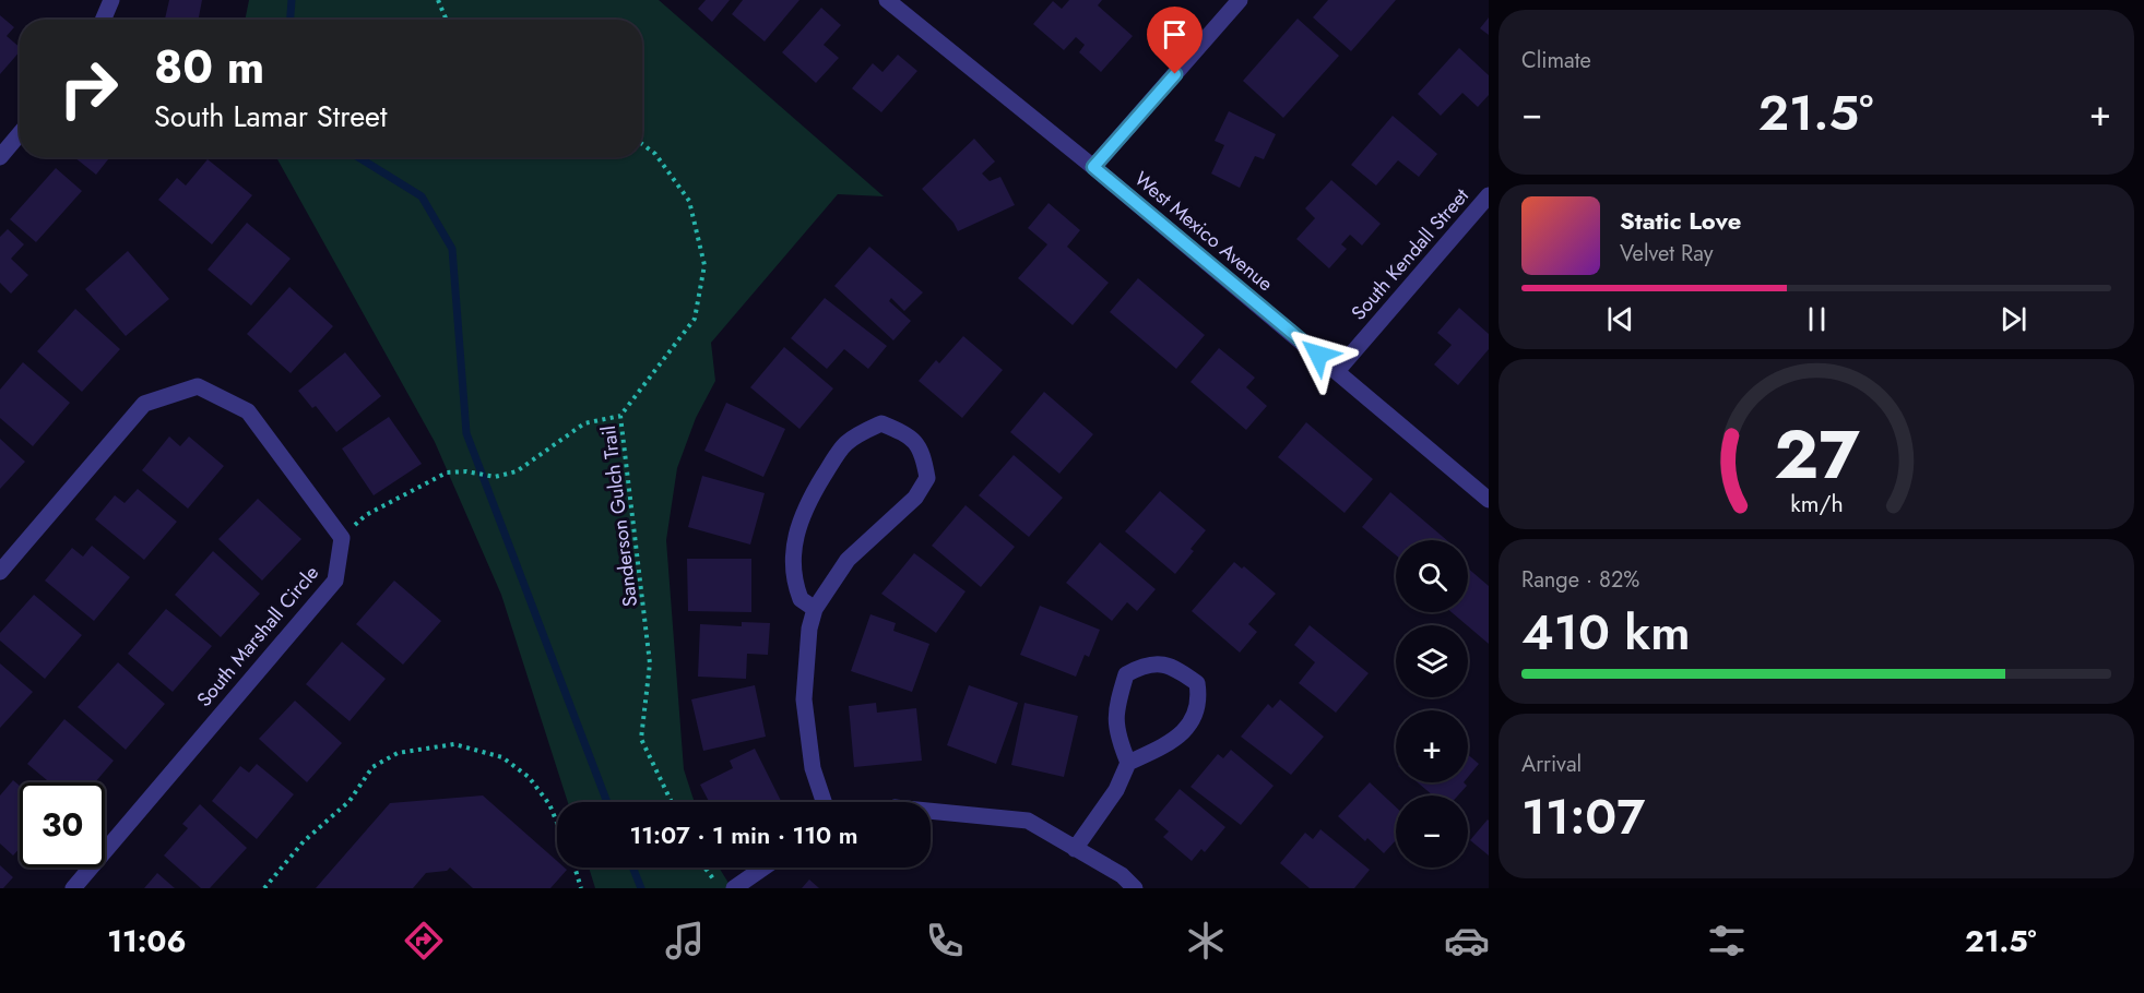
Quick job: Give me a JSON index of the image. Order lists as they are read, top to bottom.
{
  "streets": {
    "street": ["West Mexico Avenue", "South Kendall Street", "South Marshall Circle"],
    "path": ["Sanderson Gulch Trail"]
  },
  "crossings": [
    ["West Mexico Avenue", "South Kendall Street"]
  ],
  "page": {
    "tile": [
      "Climate",
      ["Range · 82%", "410 km"],
      ["Arrival", "11:07"]
    ],
    "turn": ["80 m", "South Lamar Street"],
    "heat": ["−", "21.5°", "+"],
    "song": ["Static Love", "Velvet Ray"],
    "map_buttons": ["+", "−"],
    "limit": "30",
    "trip": "11:07 · 1 min · 110 m",
    "tabs": ["11:06", "21.5°"],
    "gauge": ["27", "km/h"]
  }
}
